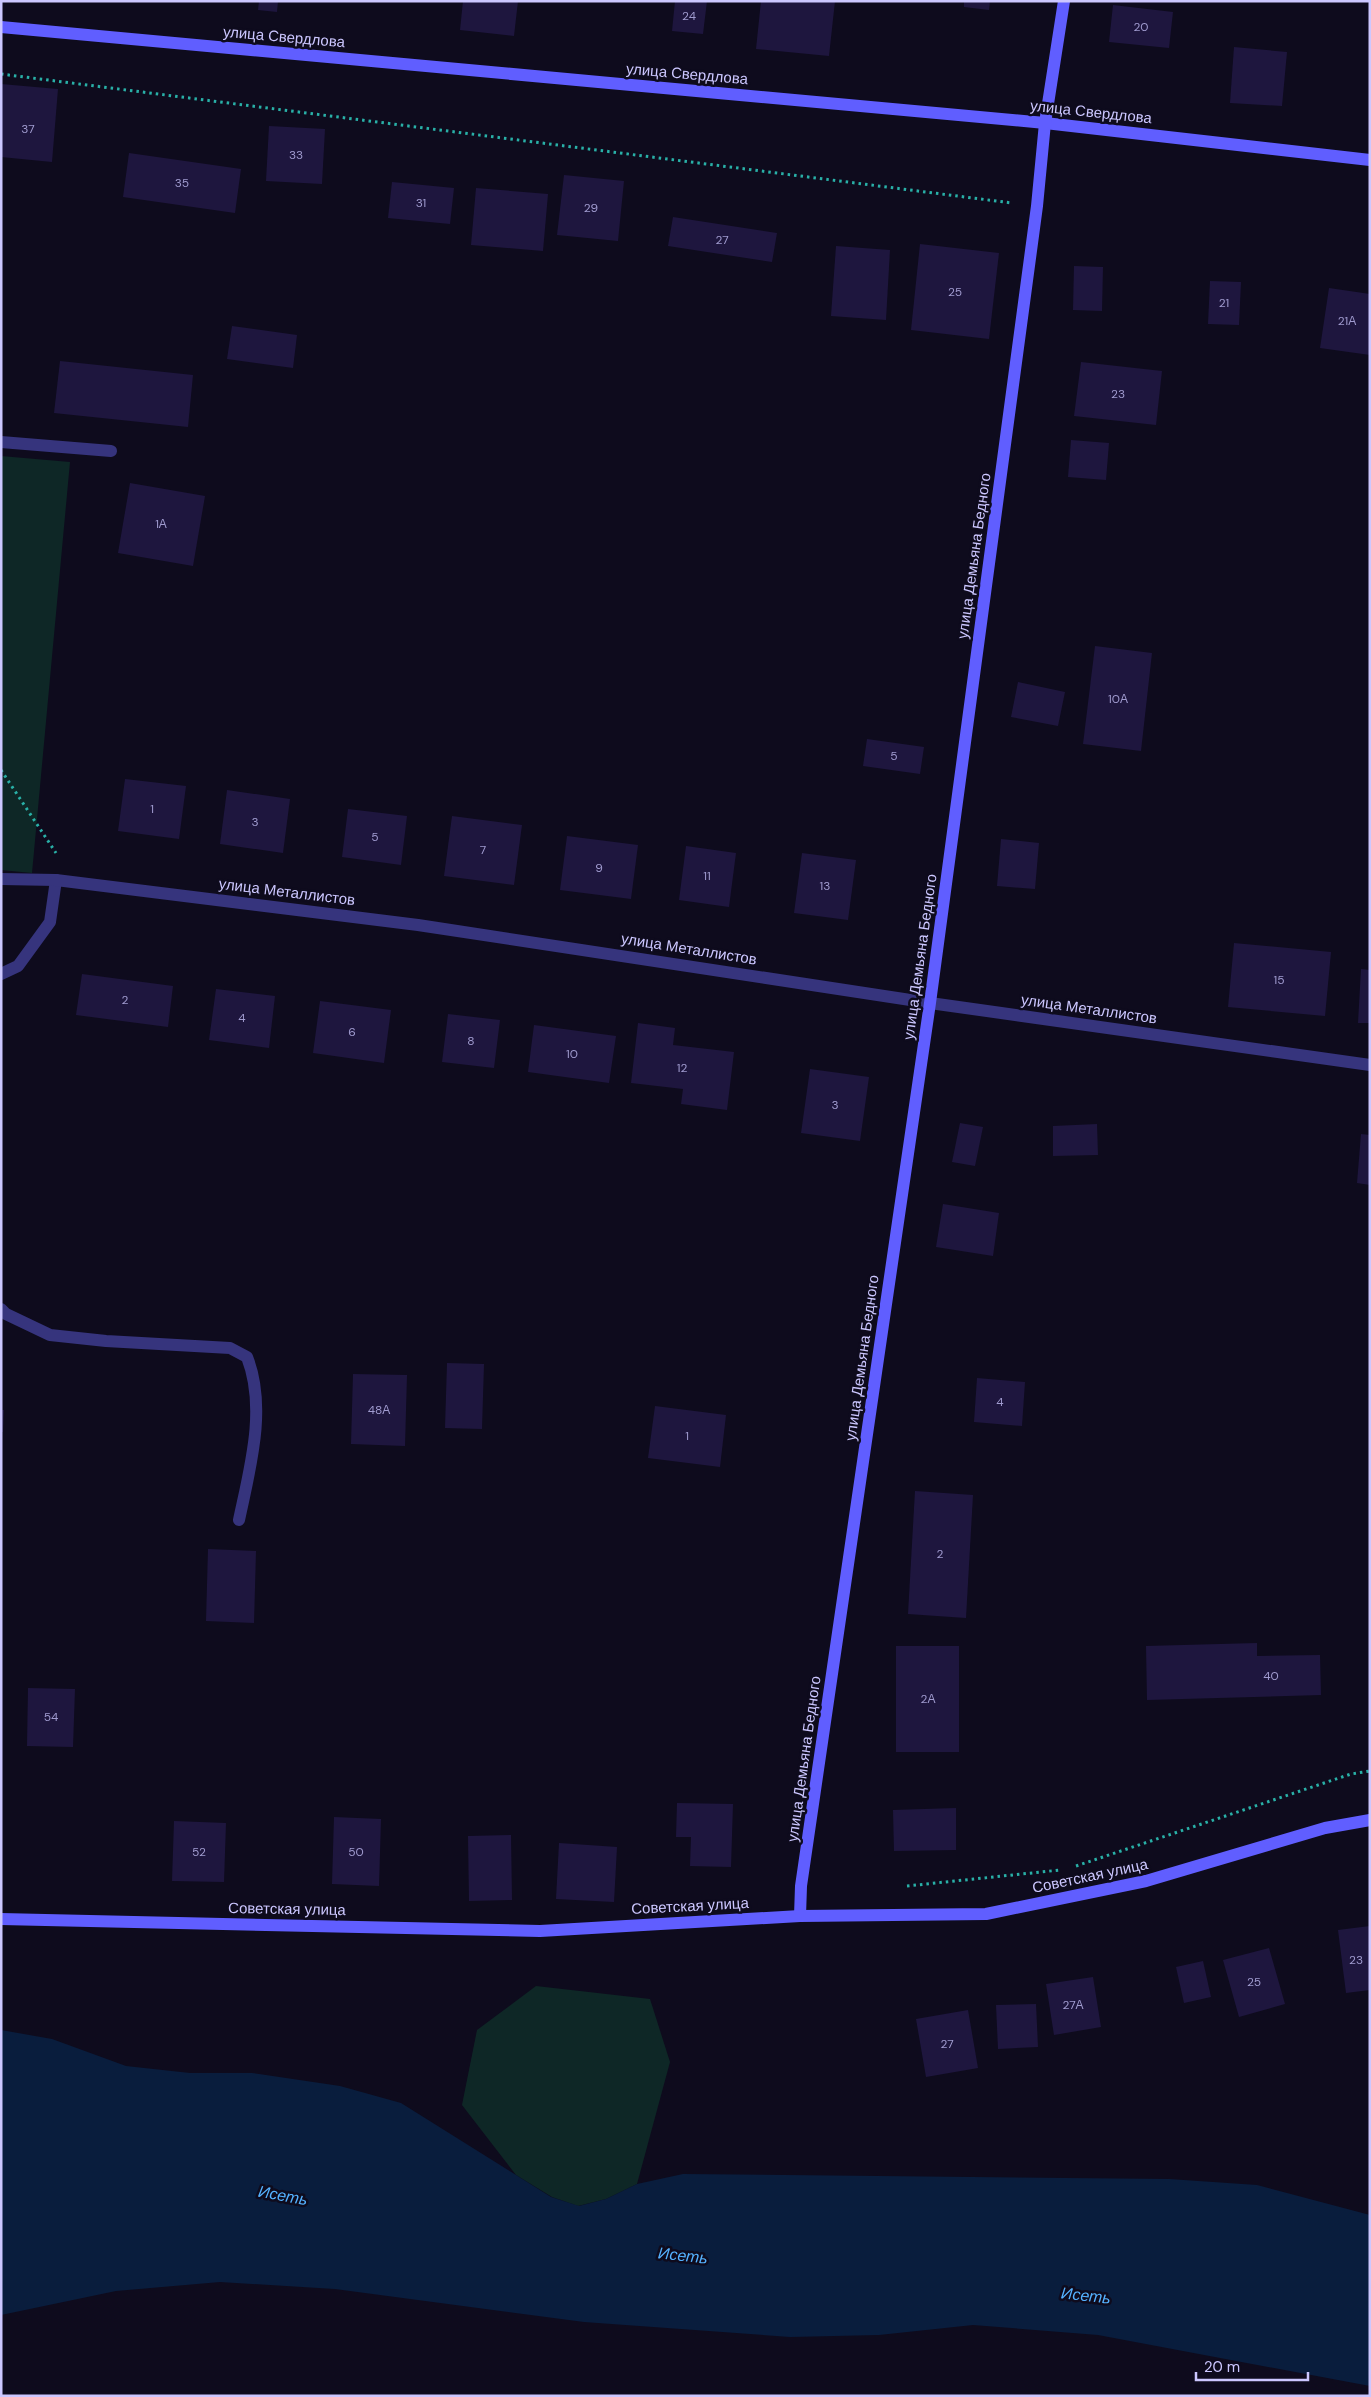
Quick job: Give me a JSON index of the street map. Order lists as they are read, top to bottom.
{
  "streets": {
    "street": [
      "улица Свердлова",
      "улица Демьяна Бедного",
      "улица Металлистов",
      "Советская улица"
    ]
  },
  "crossings": [
    ["улица Свердлова", "улица Демьяна Бедного"],
    ["улица Демьяна Бедного", "улица Металлистов"],
    ["улица Демьяна Бедного", "Советская улица"]
  ],
  "water": ["Исеть"],
  "house_numbers": [
    "24",
    "20",
    "37",
    "33",
    "35",
    "31",
    "29",
    "27",
    "25",
    "21",
    "21А",
    "23",
    "1А",
    "10А",
    "5",
    "1",
    "3",
    "5",
    "7",
    "9",
    "11",
    "13",
    "15",
    "2",
    "4",
    "6",
    "8",
    "10",
    "12",
    "3",
    "4",
    "48А",
    "1",
    "2",
    "40",
    "2А",
    "54",
    "52",
    "50",
    "23",
    "25",
    "27А",
    "27"
  ],
  "scale_bar": "20 m"
}
